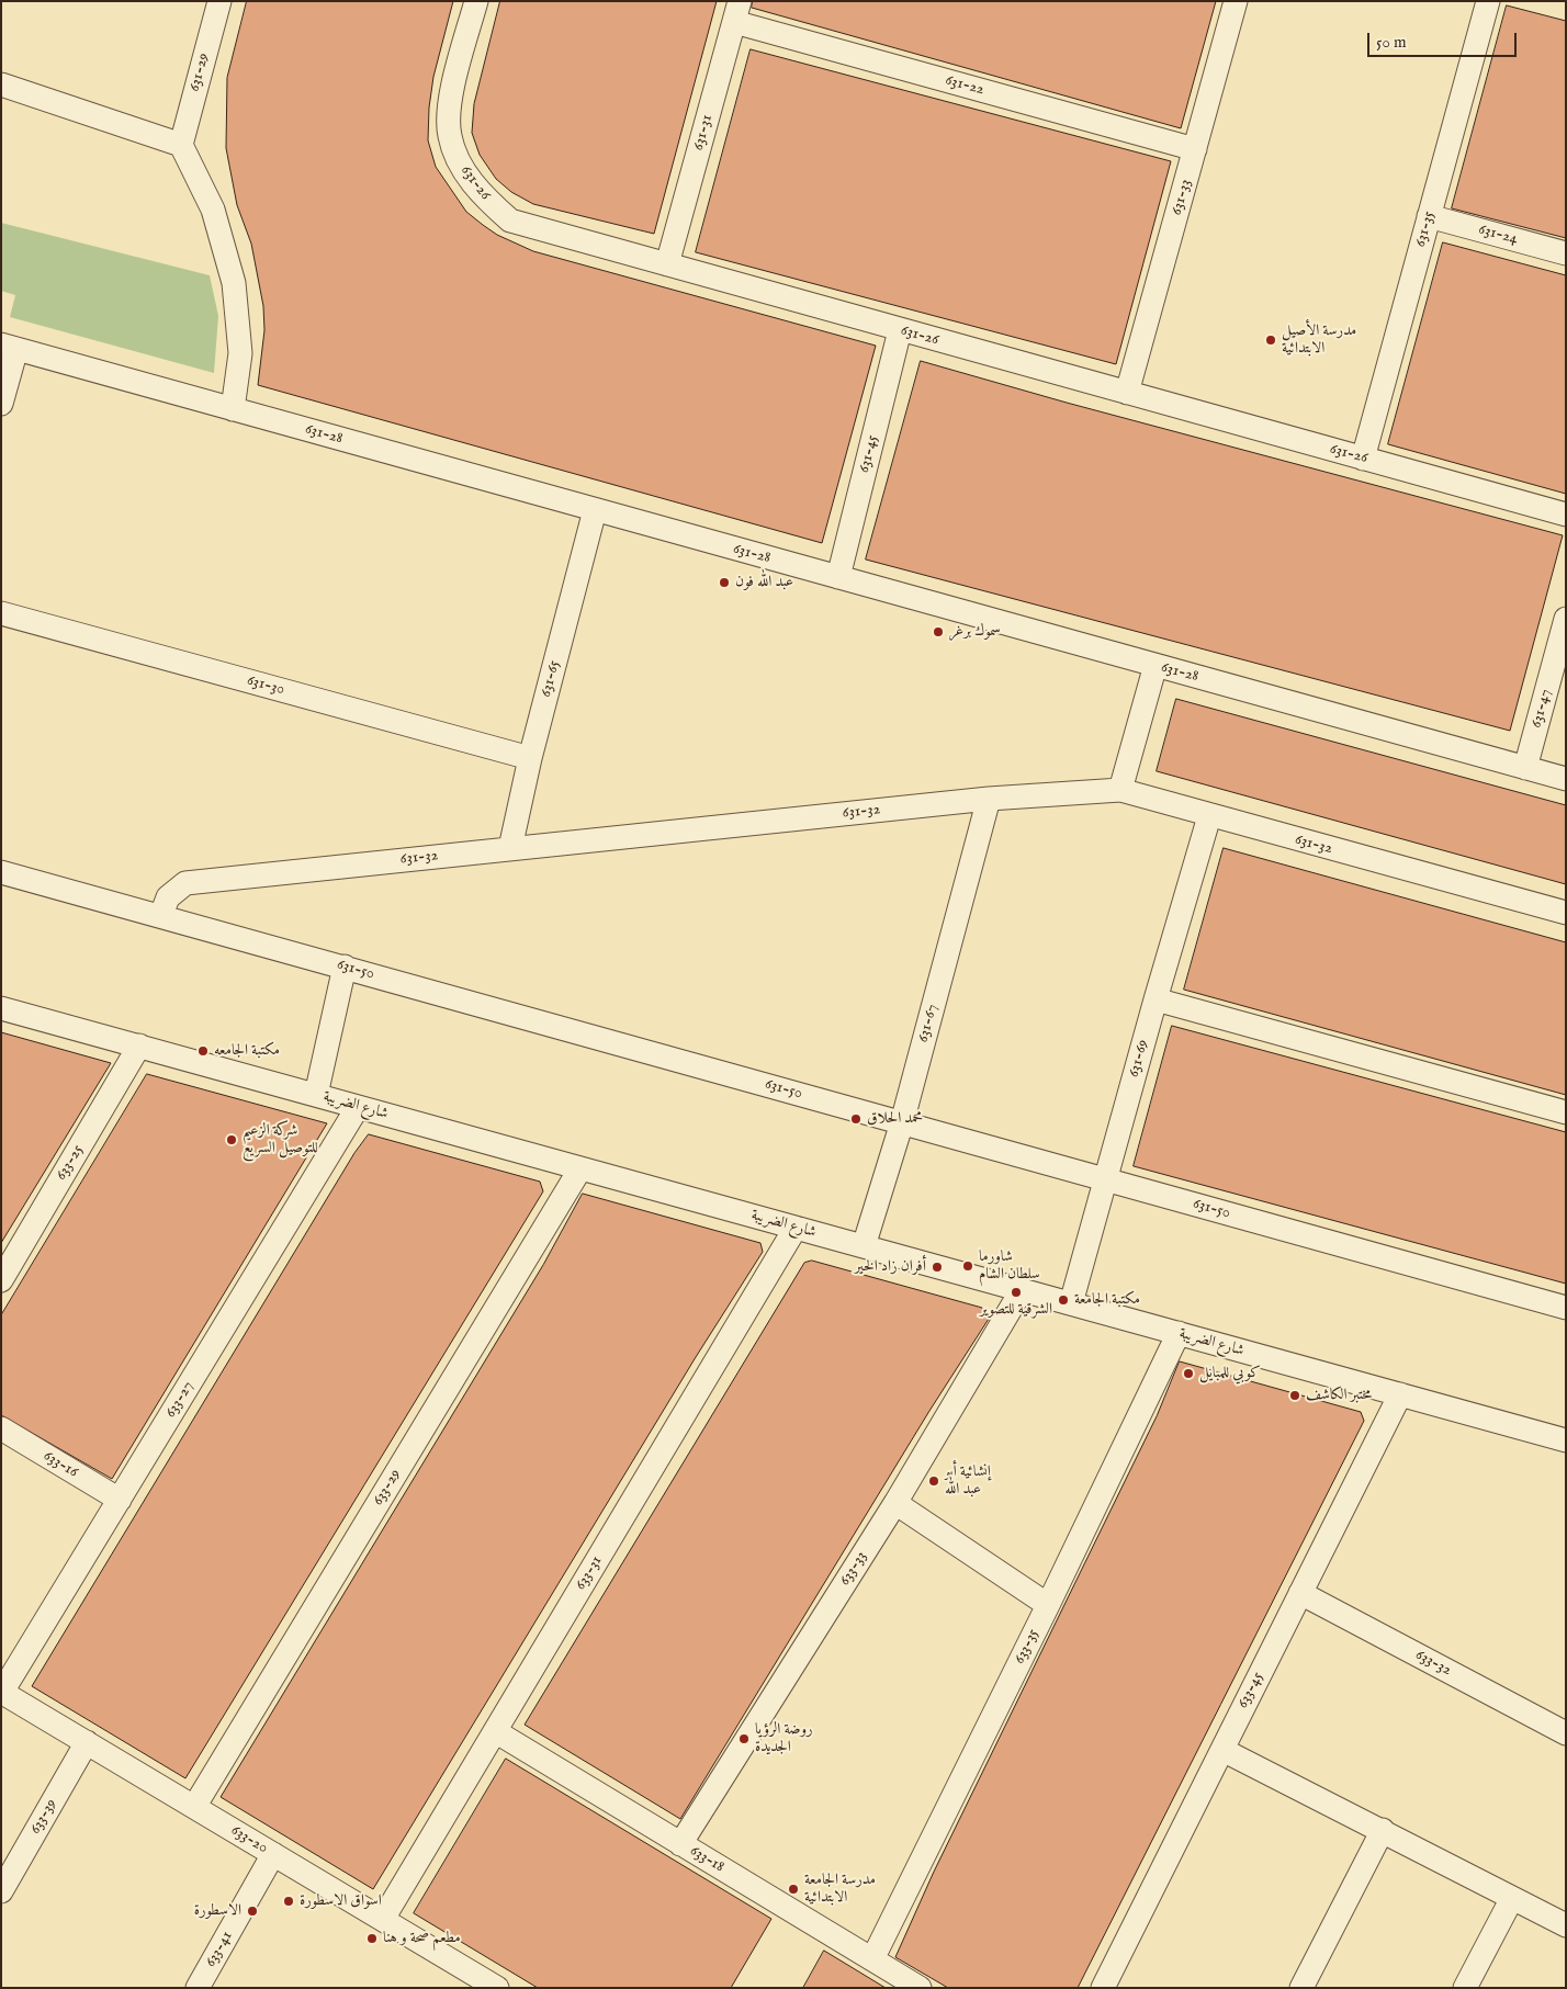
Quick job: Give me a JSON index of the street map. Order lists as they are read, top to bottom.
{
  "streets": {
    "street": [
      "631-29",
      "631-22",
      "631-31",
      "631-26",
      "631-33",
      "631-35",
      "631-24",
      "631-28",
      "631-45",
      "631-65",
      "631-30",
      "631-47",
      "631-32",
      "631-50",
      "631-67",
      "631-69",
      "شارع الضريبة",
      "633-25",
      "633-27",
      "633-16",
      "633-29",
      "633-33",
      "633-31",
      "633-35",
      "633-32",
      "633-45",
      "633-39",
      "633-20",
      "633-18",
      "633-41"
    ]
  },
  "crossings": [
    ["631-22", "631-31"],
    ["631-22", "631-33"],
    ["631-31", "631-26"],
    ["631-26", "631-33"],
    ["631-26", "631-35"],
    ["631-26", "631-45"],
    ["631-35", "631-24"],
    ["631-28", "631-45"],
    ["631-28", "631-65"],
    ["631-28", "631-47"],
    ["631-65", "631-30"],
    ["631-65", "631-32"],
    ["631-32", "631-50"],
    ["631-32", "631-67"],
    ["631-32", "631-69"],
    ["631-50", "631-67"],
    ["631-50", "631-69"],
    ["631-67", "شارع الضريبة"],
    ["631-69", "شارع الضريبة"],
    ["شارع الضريبة", "633-25"],
    ["شارع الضريبة", "633-27"],
    ["شارع الضريبة", "633-29"],
    ["شارع الضريبة", "633-33"],
    ["شارع الضريبة", "633-31"],
    ["شارع الضريبة", "633-35"],
    ["شارع الضريبة", "633-45"],
    ["633-27", "633-16"],
    ["633-27", "633-20"],
    ["633-29", "633-20"],
    ["633-33", "633-18"],
    ["633-31", "633-20"],
    ["633-31", "633-18"],
    ["633-35", "633-18"],
    ["633-32", "633-45"],
    ["633-39", "633-20"],
    ["633-20", "633-41"]
  ],
  "places": [
    "مدرسة الأصيل الابتدائية",
    "عبد الله فون",
    "سموك برغر",
    "مكتبة الجامعه",
    "محمد الحلاق",
    "شركة الزعيم للتوصيل السريع",
    "شاورما سلطان الشام",
    "أفران زاد الخير",
    "الشرقية للتصوير",
    "مكتبة الجامعة",
    "كوبي للمبايل",
    "مختبر الكاشف",
    "إنشائية أبو عبد الله",
    "روضة الرؤيا الجديدة",
    "مدرسة الجامعة الابتدائية",
    "اسواق الاسطورة",
    "الاسطورة",
    "مطعم صحة و هنا"
  ],
  "scale_bar": "50 m"
}
